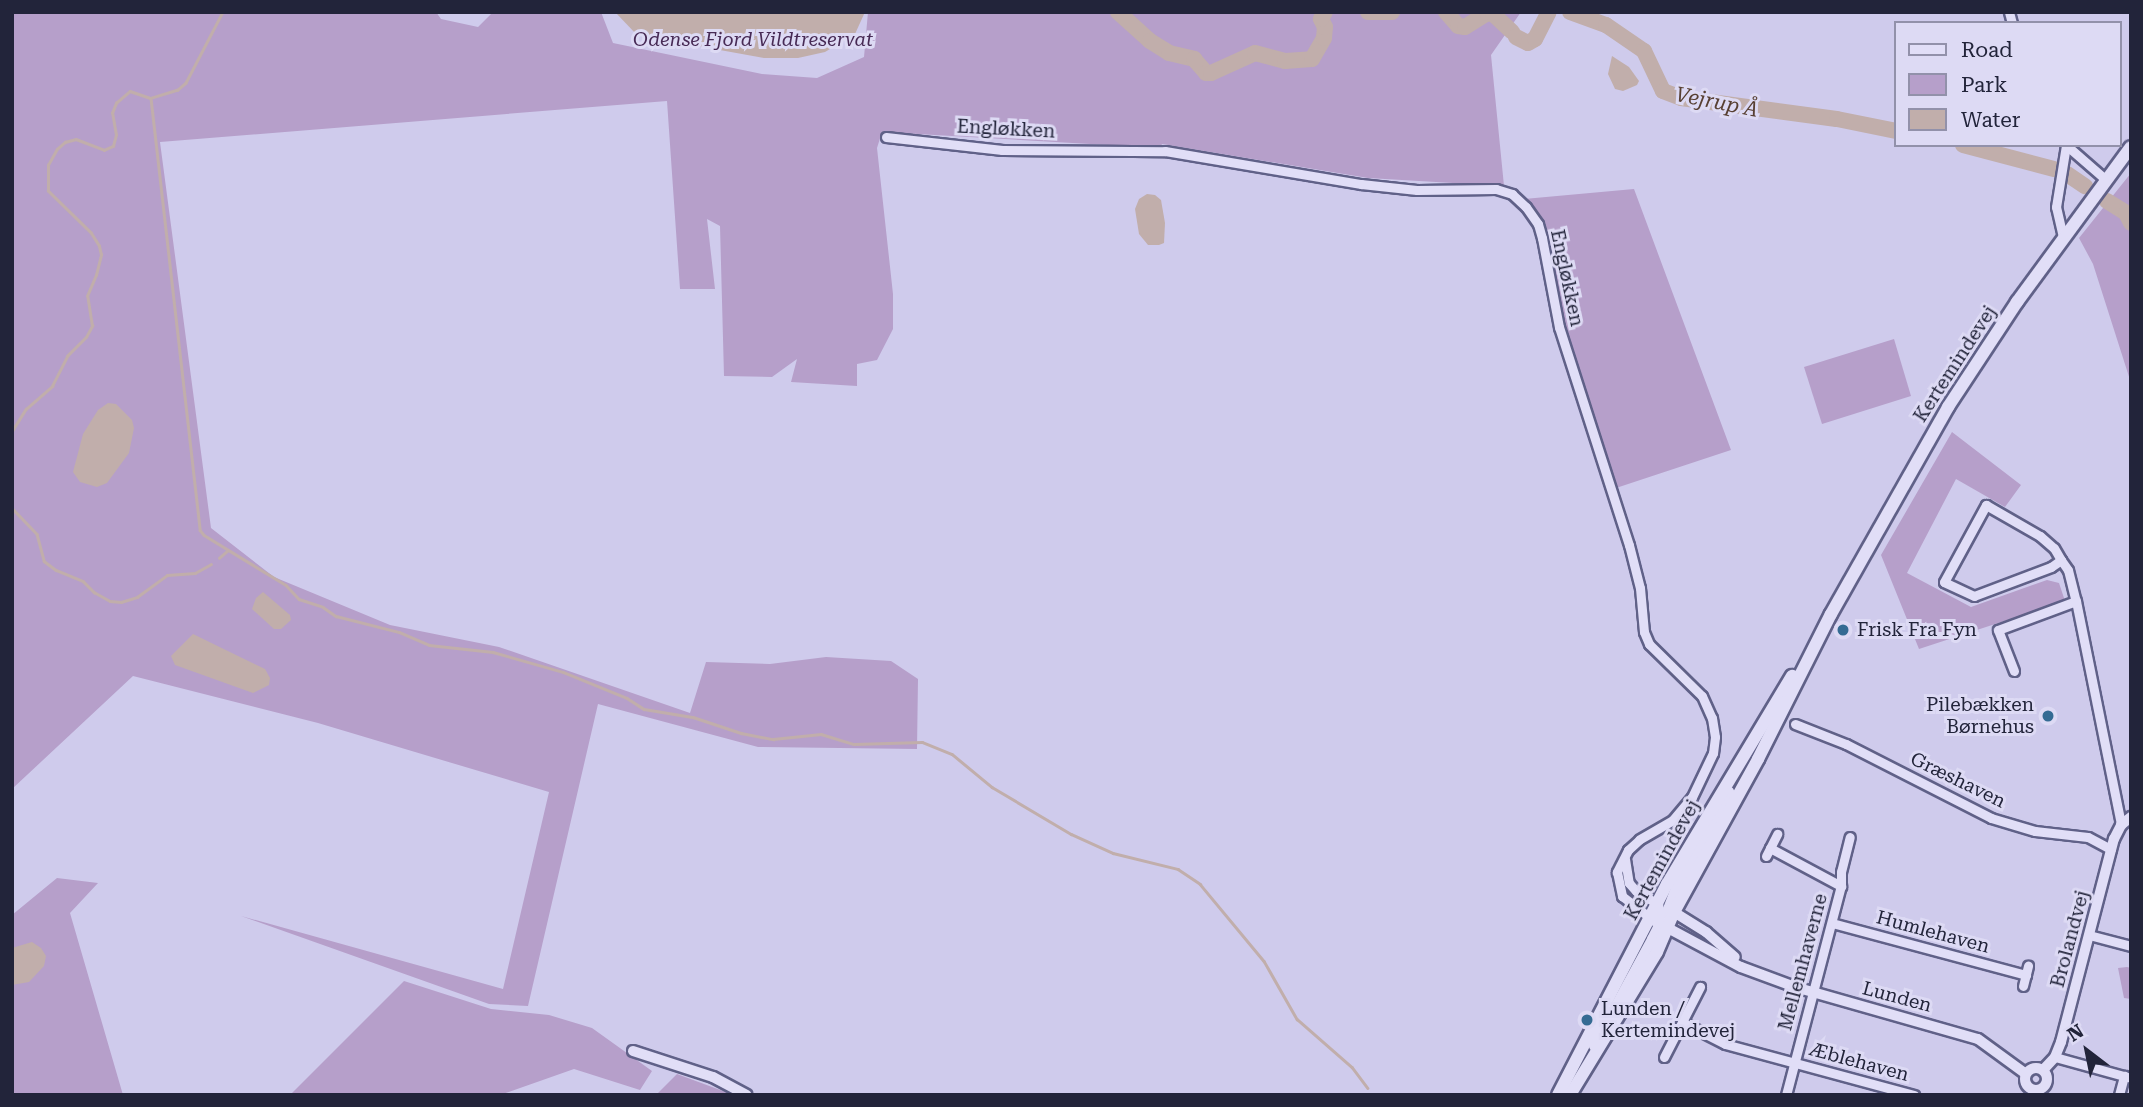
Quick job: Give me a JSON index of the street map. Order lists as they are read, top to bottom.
{
  "streets": {
    "main road": ["Kertemindevej"],
    "street": [
      "Engløkken",
      "Græshaven",
      "Humlehaven",
      "Brolandvej",
      "Mellemhaverne",
      "Lunden",
      "Æblehaven"
    ]
  },
  "crossings": [
    ["Kertemindevej", "Lunden"],
    ["Græshaven", "Brolandvej"],
    ["Humlehaven", "Mellemhaverne"],
    ["Brolandvej", "Lunden"],
    ["Mellemhaverne", "Lunden"],
    ["Mellemhaverne", "Æblehaven"]
  ],
  "water": ["Vejrup Å"],
  "parks": ["Odense Fjord Vildtreservat"],
  "places": ["Frisk Fra Fyn", "Pilebækken Børnehus", "Lunden / Kertemindevej"],
  "legend": ["Road", "Park", "Water"],
  "north": "top left"
}
